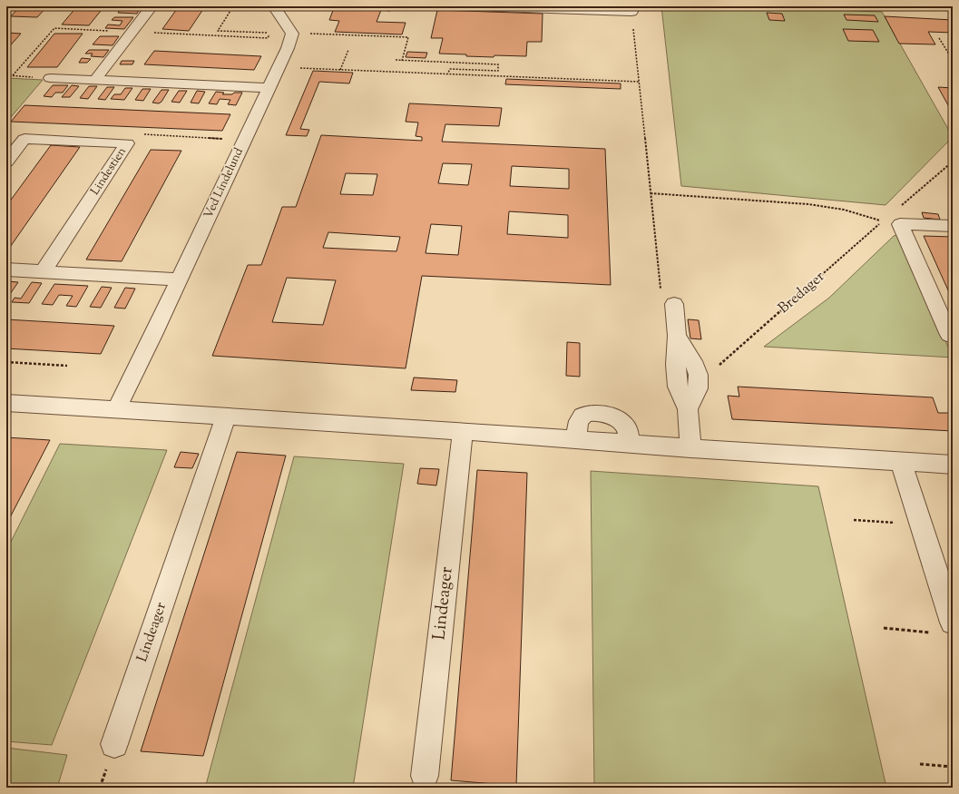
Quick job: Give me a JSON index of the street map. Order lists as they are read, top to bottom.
{
  "streets": {
    "street": ["Lindestien", "Ved Lindelund", "Lindeager"],
    "path": ["Bredager"]
  }
}
